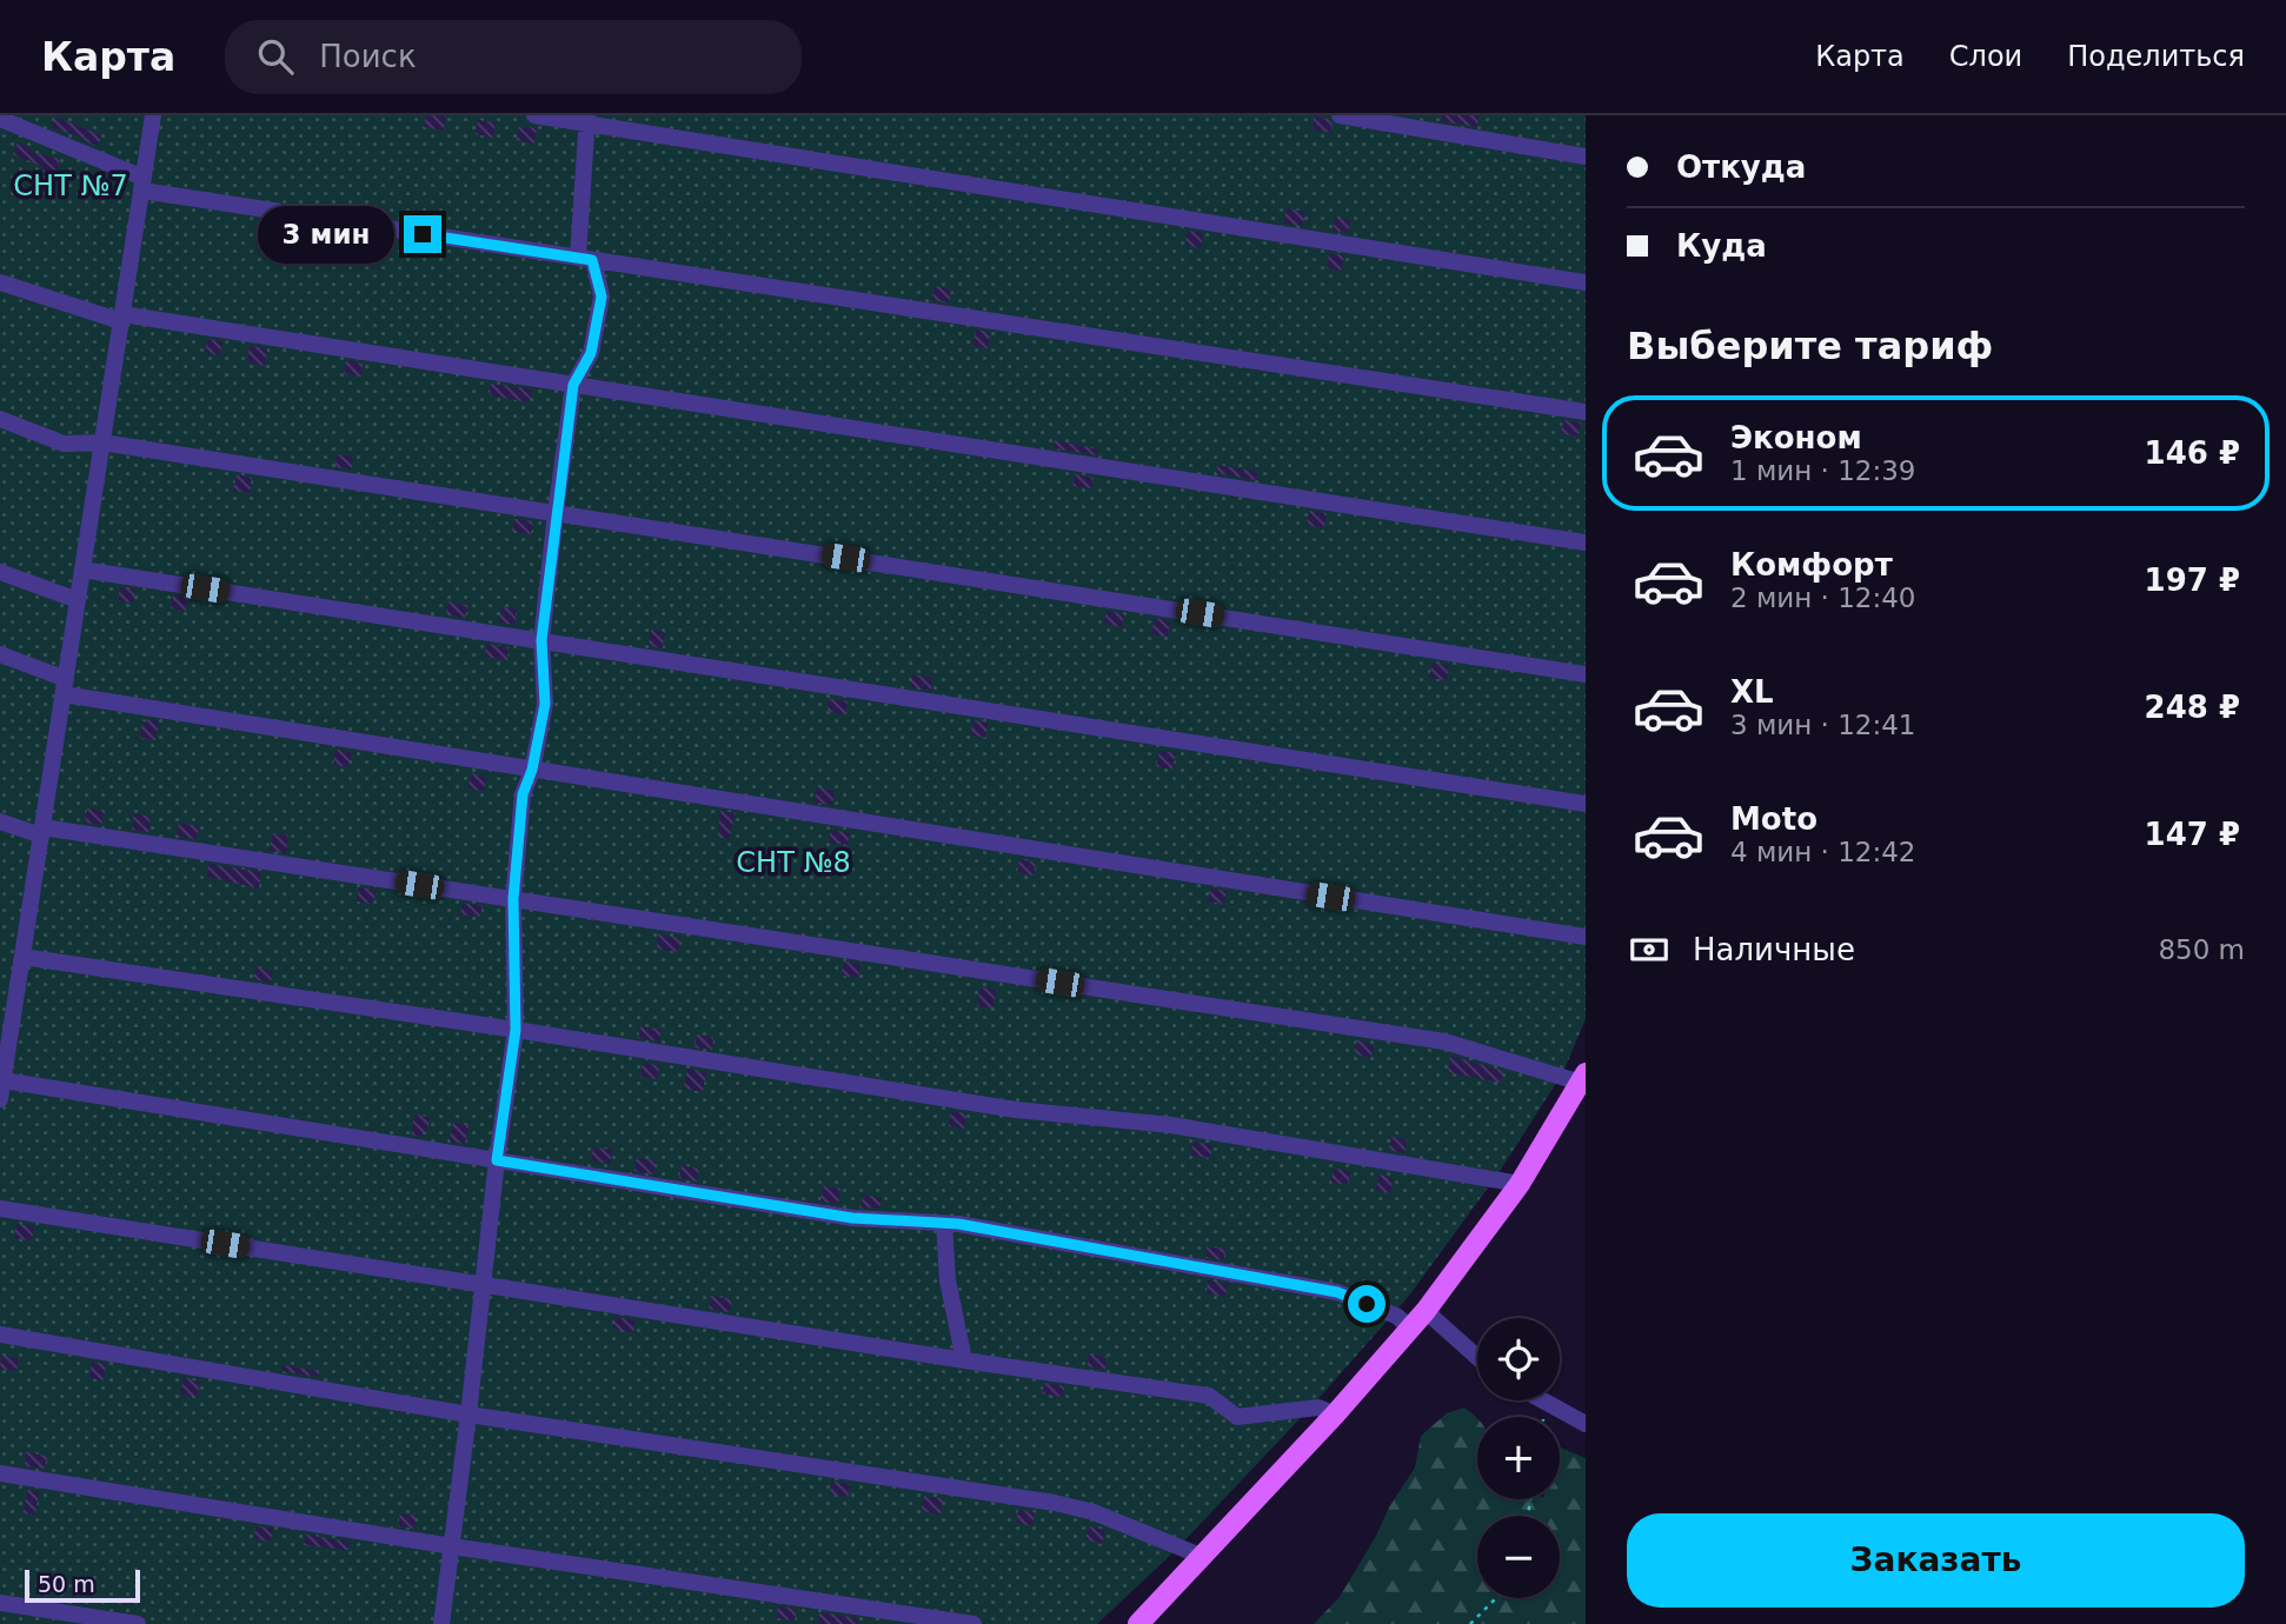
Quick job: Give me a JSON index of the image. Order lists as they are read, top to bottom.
{
  "parks": ["СНТ №7", "СНТ №8"],
  "scale_bar": "50 m",
  "page": {
    "header": "Карта",
    "search": "Поиск",
    "nav": ["Карта", "Слои", "Поделиться"],
    "banner": ["Откуда", "Куда"],
    "bubble": "3 мин",
    "heading": "Выберите тариф",
    "list": [
      {
        "name": "Эконом",
        "note": "1 мин · 12:39",
        "value": "146 ₽"
      },
      {
        "name": "Комфорт",
        "note": "2 мин · 12:40",
        "value": "197 ₽"
      },
      {
        "name": "XL",
        "note": "3 мин · 12:41",
        "value": "248 ₽"
      },
      {
        "name": "Moto",
        "note": "4 мин · 12:42",
        "value": "147 ₽"
      }
    ],
    "pay": ["Наличные", "850 m"],
    "map_buttons": ["+", "−"],
    "buttons": "Заказать",
    "scale": "50 m"
  }
}
